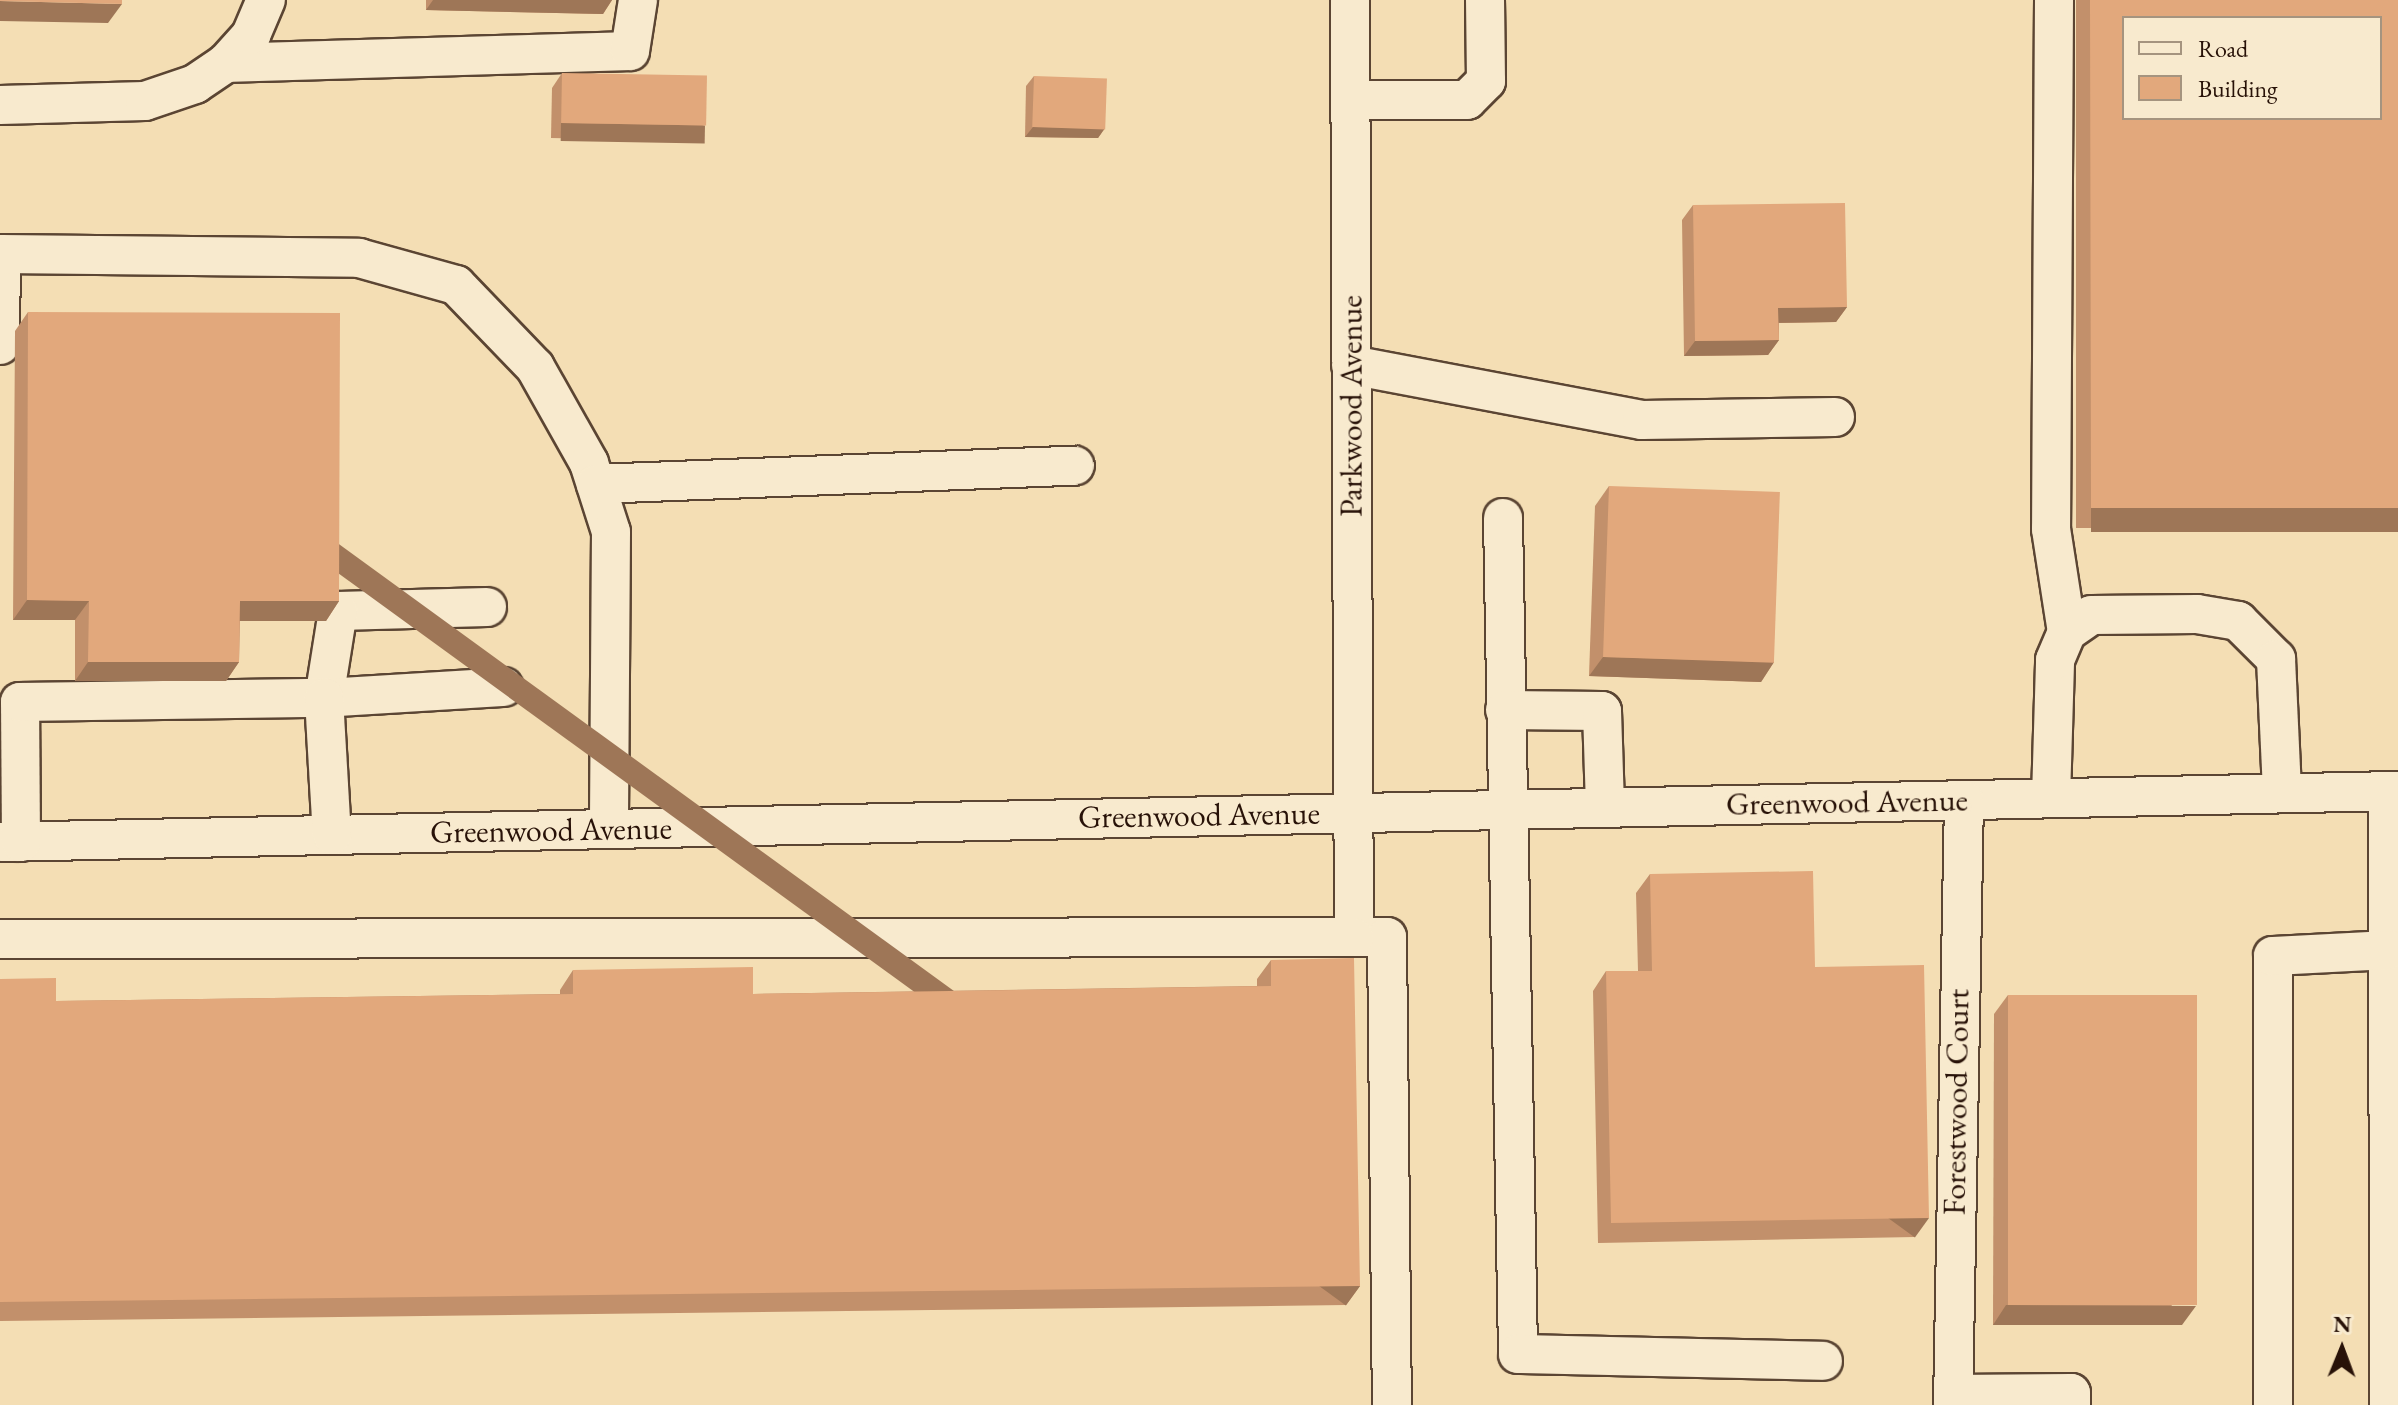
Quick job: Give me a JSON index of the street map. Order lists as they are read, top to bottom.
{
  "streets": {
    "street": ["Parkwood Avenue", "Greenwood Avenue", "Forestwood Court"]
  },
  "crossings": [
    ["Parkwood Avenue", "Greenwood Avenue"],
    ["Greenwood Avenue", "Forestwood Court"]
  ],
  "legend": ["Road", "Building"],
  "north": "top"
}
